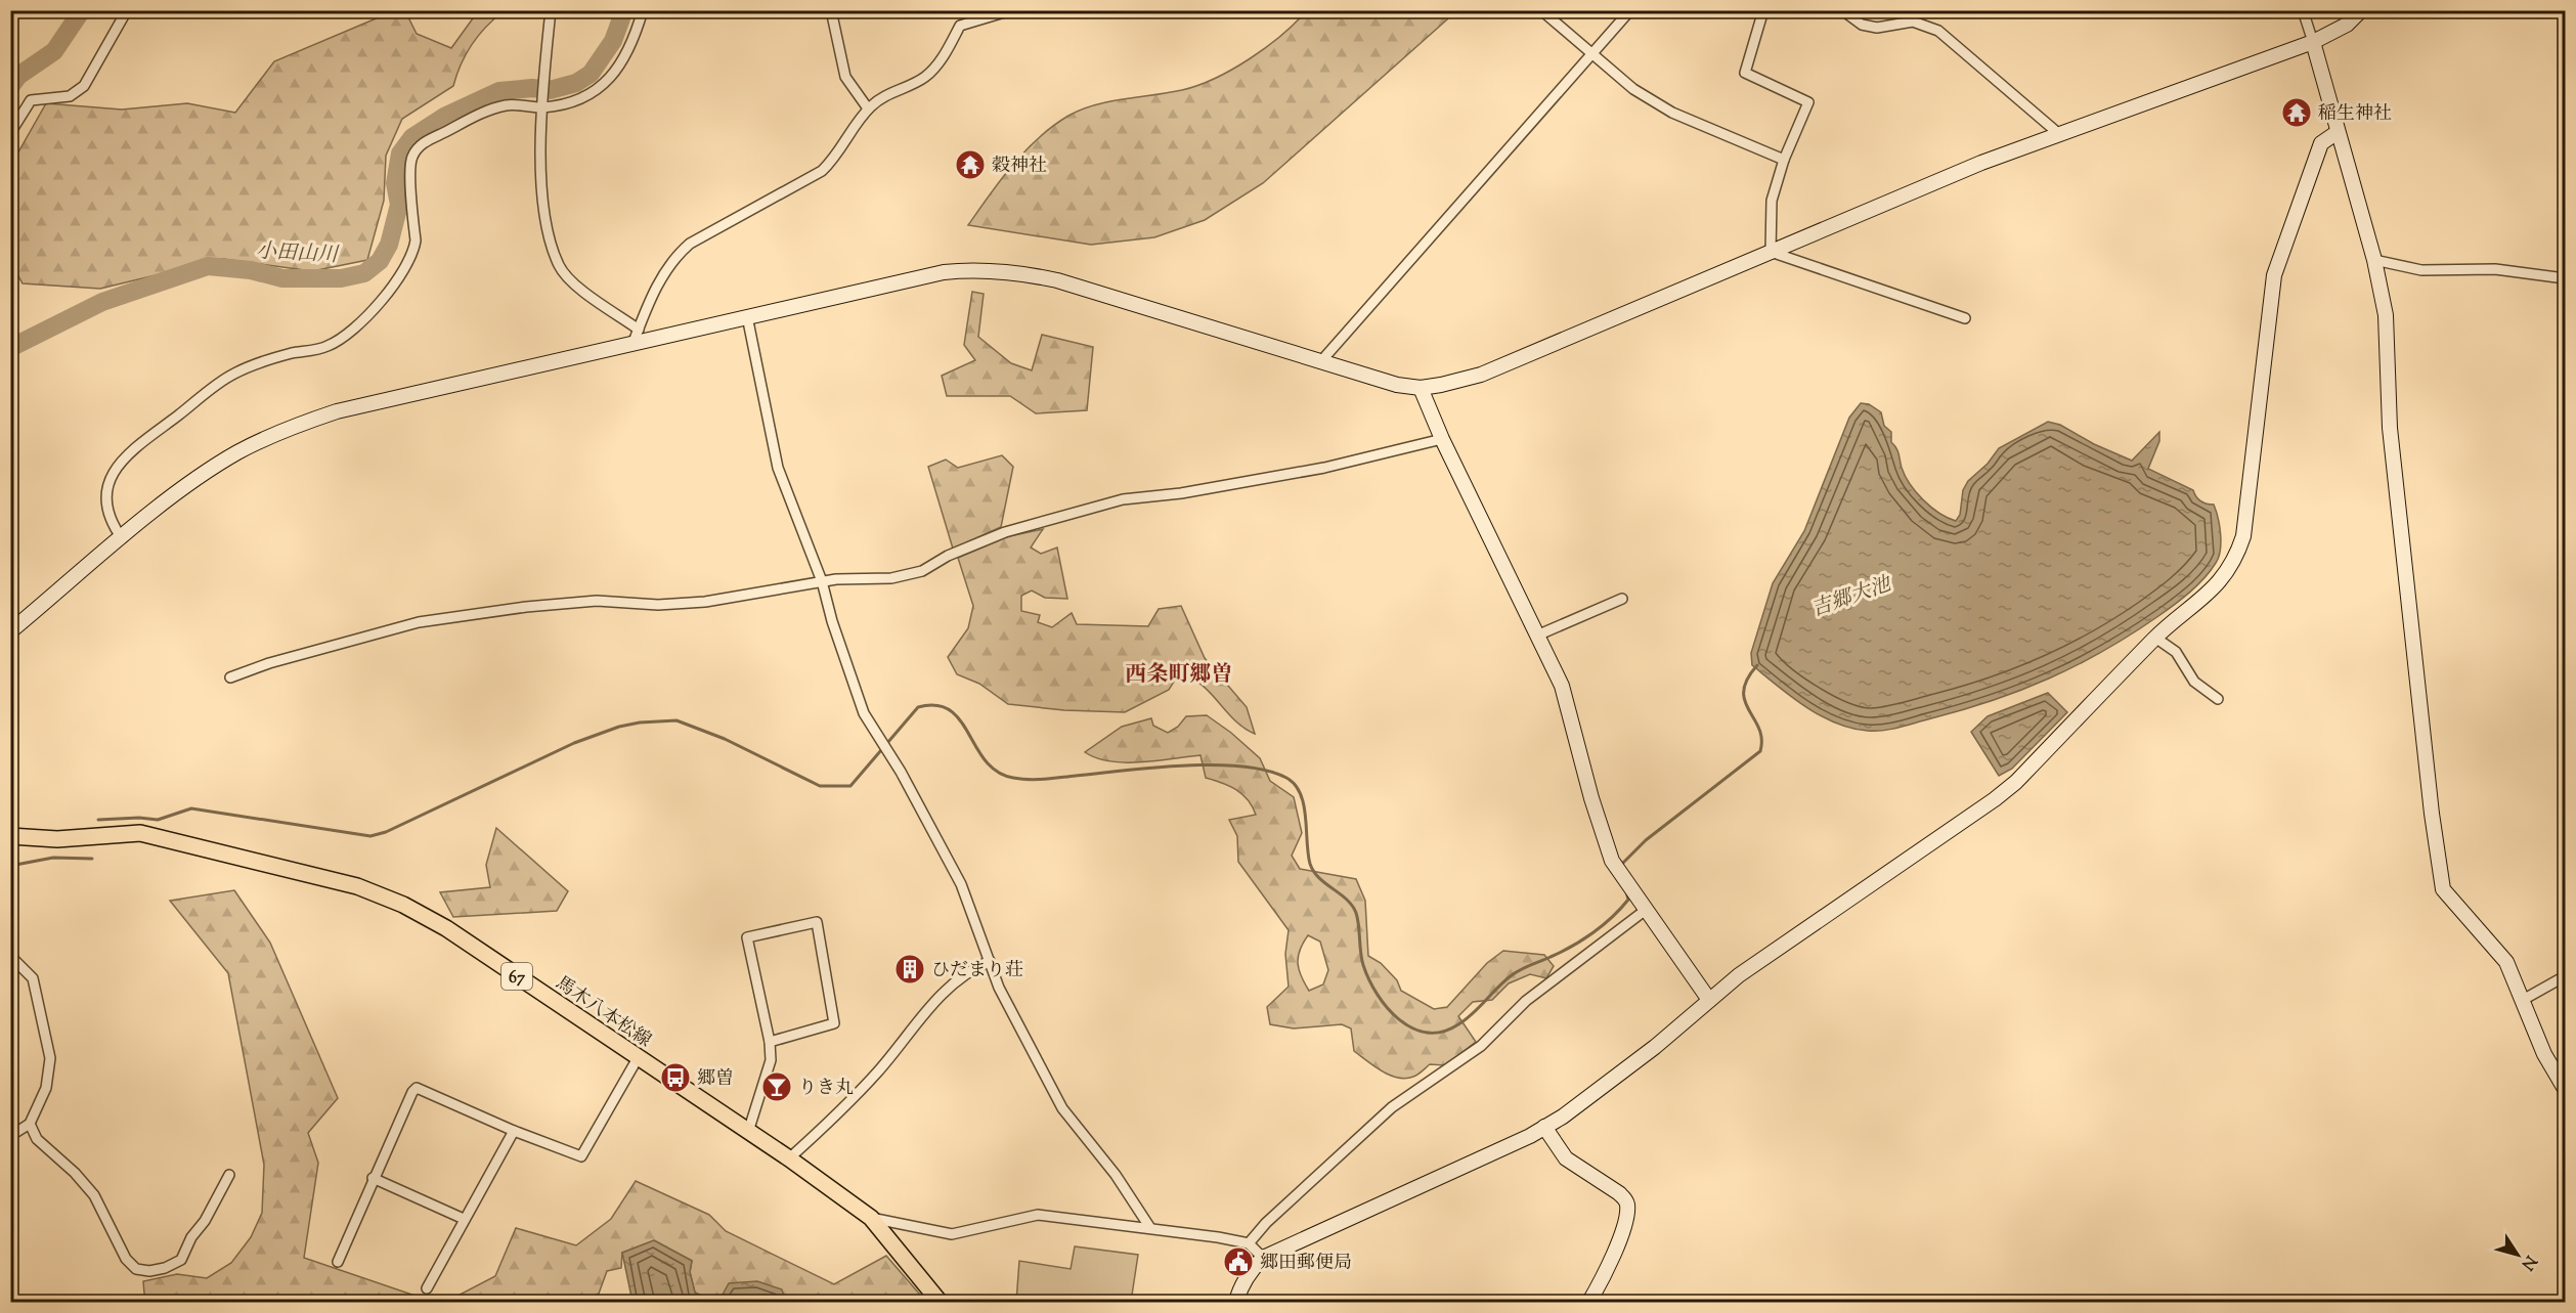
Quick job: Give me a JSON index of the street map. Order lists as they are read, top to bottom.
{
  "streets": {
    "main road": ["67", "馬木八本松線"]
  },
  "districts": ["西条町郷曽"],
  "water": ["小田山川", "吉郷大池"],
  "places": {
    "temple": ["稲生神社", "穀神社"],
    "building": ["ひだまり荘"],
    "bus stop": ["郷曽"],
    "bar": ["りき丸"],
    "public building": ["郷田郵便局"]
  },
  "north": "bottom right"
}
